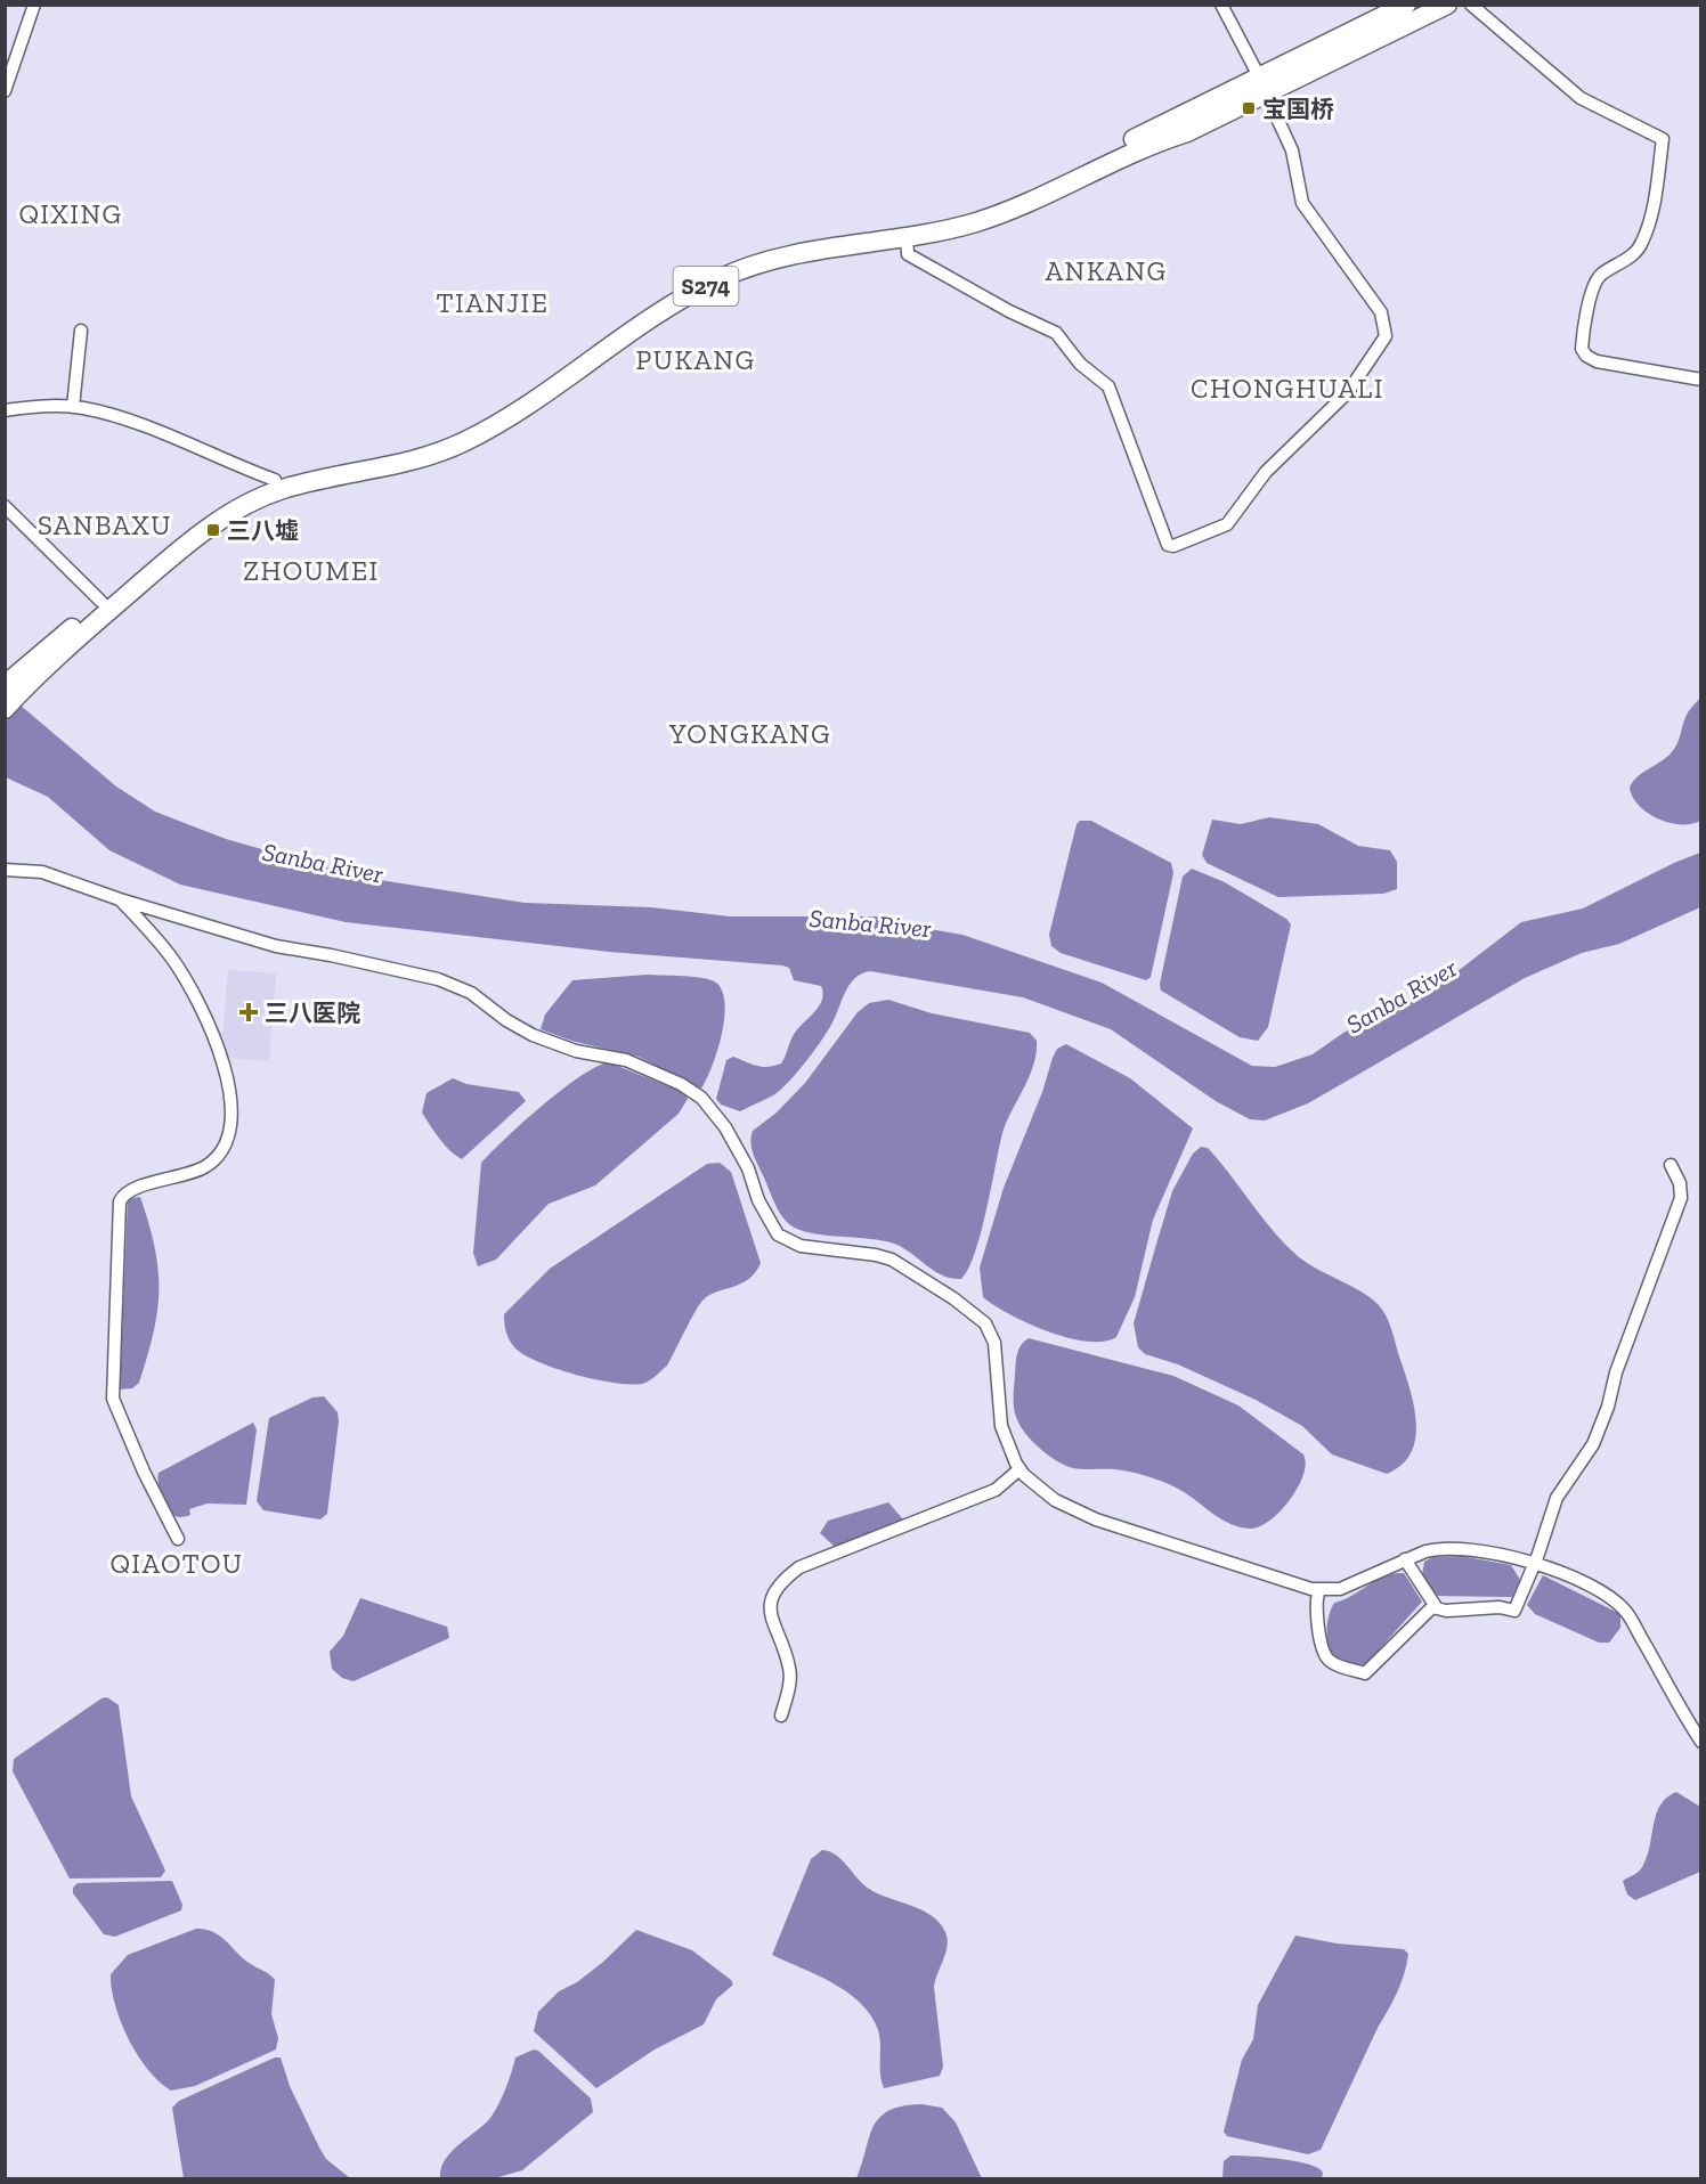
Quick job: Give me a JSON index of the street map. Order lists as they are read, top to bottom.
{
  "streets": {
    "main road": ["S274"]
  },
  "districts": [
    "QIXING",
    "ANKANG",
    "TIANJIE",
    "PUKANG",
    "CHONGHUALI",
    "SANBAXU",
    "ZHOUMEI",
    "YONGKANG",
    "QIAOTOU"
  ],
  "water": ["Sanba River"],
  "places": {
    "transit": ["宝国桥", "三八墟"],
    "health": ["三八医院"]
  }
}
